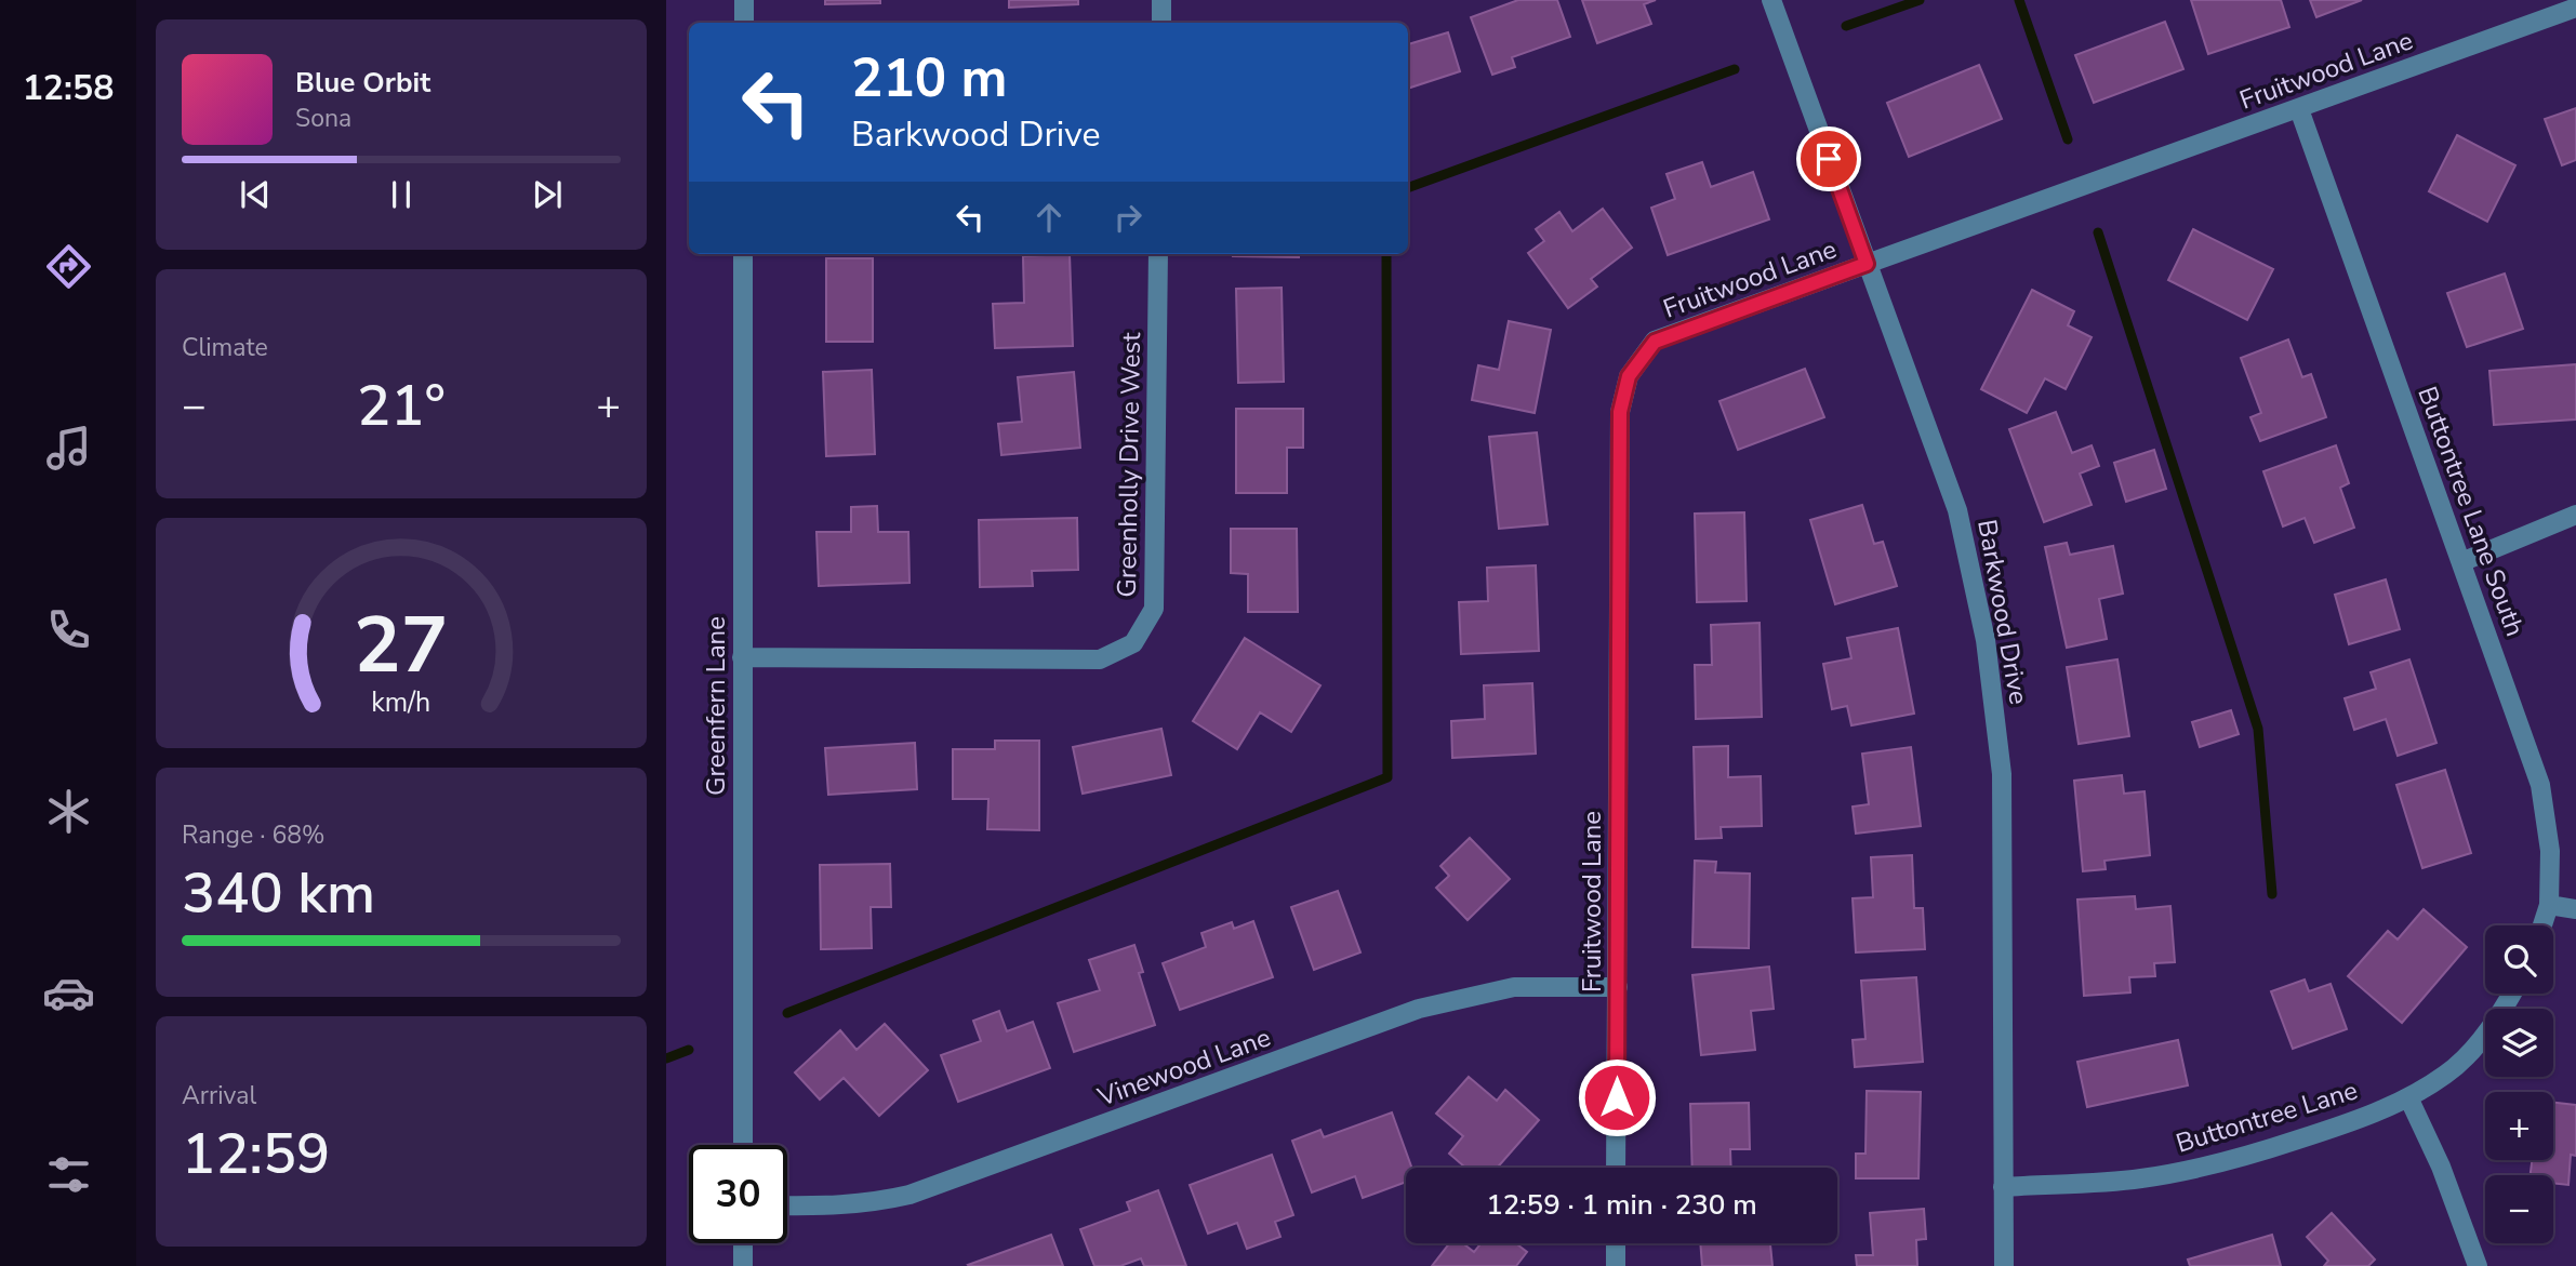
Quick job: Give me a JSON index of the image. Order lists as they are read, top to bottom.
{
  "streets": {
    "street": [
      "Fruitwood Lane",
      "Greenholly Drive West",
      "Buttontree Lane South",
      "Barkwood Drive",
      "Greenfern Lane",
      "Vinewood Lane",
      "Buttontree Lane"
    ]
  },
  "crossings": [
    ["Fruitwood Lane", "Buttontree Lane South"],
    ["Fruitwood Lane", "Barkwood Drive"],
    ["Fruitwood Lane", "Vinewood Lane"],
    ["Greenholly Drive West", "Greenfern Lane"],
    ["Barkwood Drive", "Buttontree Lane"]
  ],
  "page": {
    "tabs": "12:58",
    "turn": ["210 m", "Barkwood Drive"],
    "song": ["Blue Orbit", "Sona"],
    "tile": [
      "Climate",
      ["Range · 68%", "340 km"],
      ["Arrival", "12:59"]
    ],
    "heat": ["−", "21°", "+"],
    "map_buttons": ["+", "−"],
    "limit": "30",
    "trip": "12:59 · 1 min · 230 m",
    "gauge": ["27", "km/h"]
  }
}
